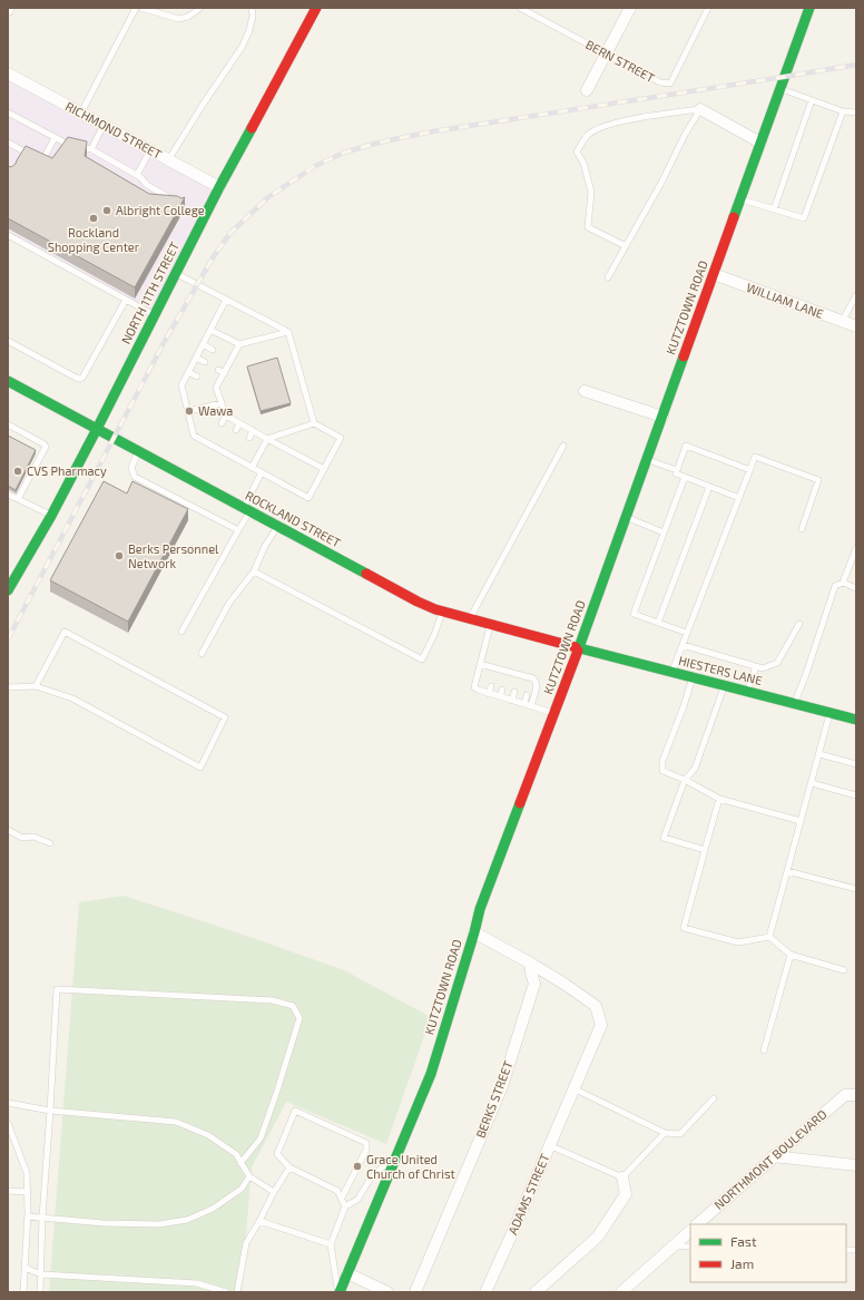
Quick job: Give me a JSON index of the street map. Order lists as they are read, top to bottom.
{
  "streets": {
    "main road": [
      "NORTH 11TH STREET",
      "KUTZTOWN ROAD",
      "ROCKLAND STREET",
      "HIESTERS LANE"
    ],
    "street": [
      "RICHMOND STREET",
      "WILLIAM LANE",
      "BERKS STREET",
      "NORTHMONT BOULEVARD",
      "ADAMS STREET"
    ],
    "lane": ["BERN STREET"]
  },
  "crossings": [
    ["RICHMOND STREET", "NORTH 11TH STREET"],
    ["NORTH 11TH STREET", "ROCKLAND STREET"],
    ["WILLIAM LANE", "KUTZTOWN ROAD"],
    ["KUTZTOWN ROAD", "ROCKLAND STREET"],
    ["KUTZTOWN ROAD", "HIESTERS LANE"],
    ["ROCKLAND STREET", "HIESTERS LANE"],
    ["BERKS STREET", "ADAMS STREET"]
  ],
  "places": [
    "Albright College",
    "Rockland Shopping Center",
    "Wawa",
    "CVS Pharmacy",
    "Berks Personnel Network",
    "Grace United Church of Christ"
  ],
  "legend": ["Fast", "Jam"]
}
